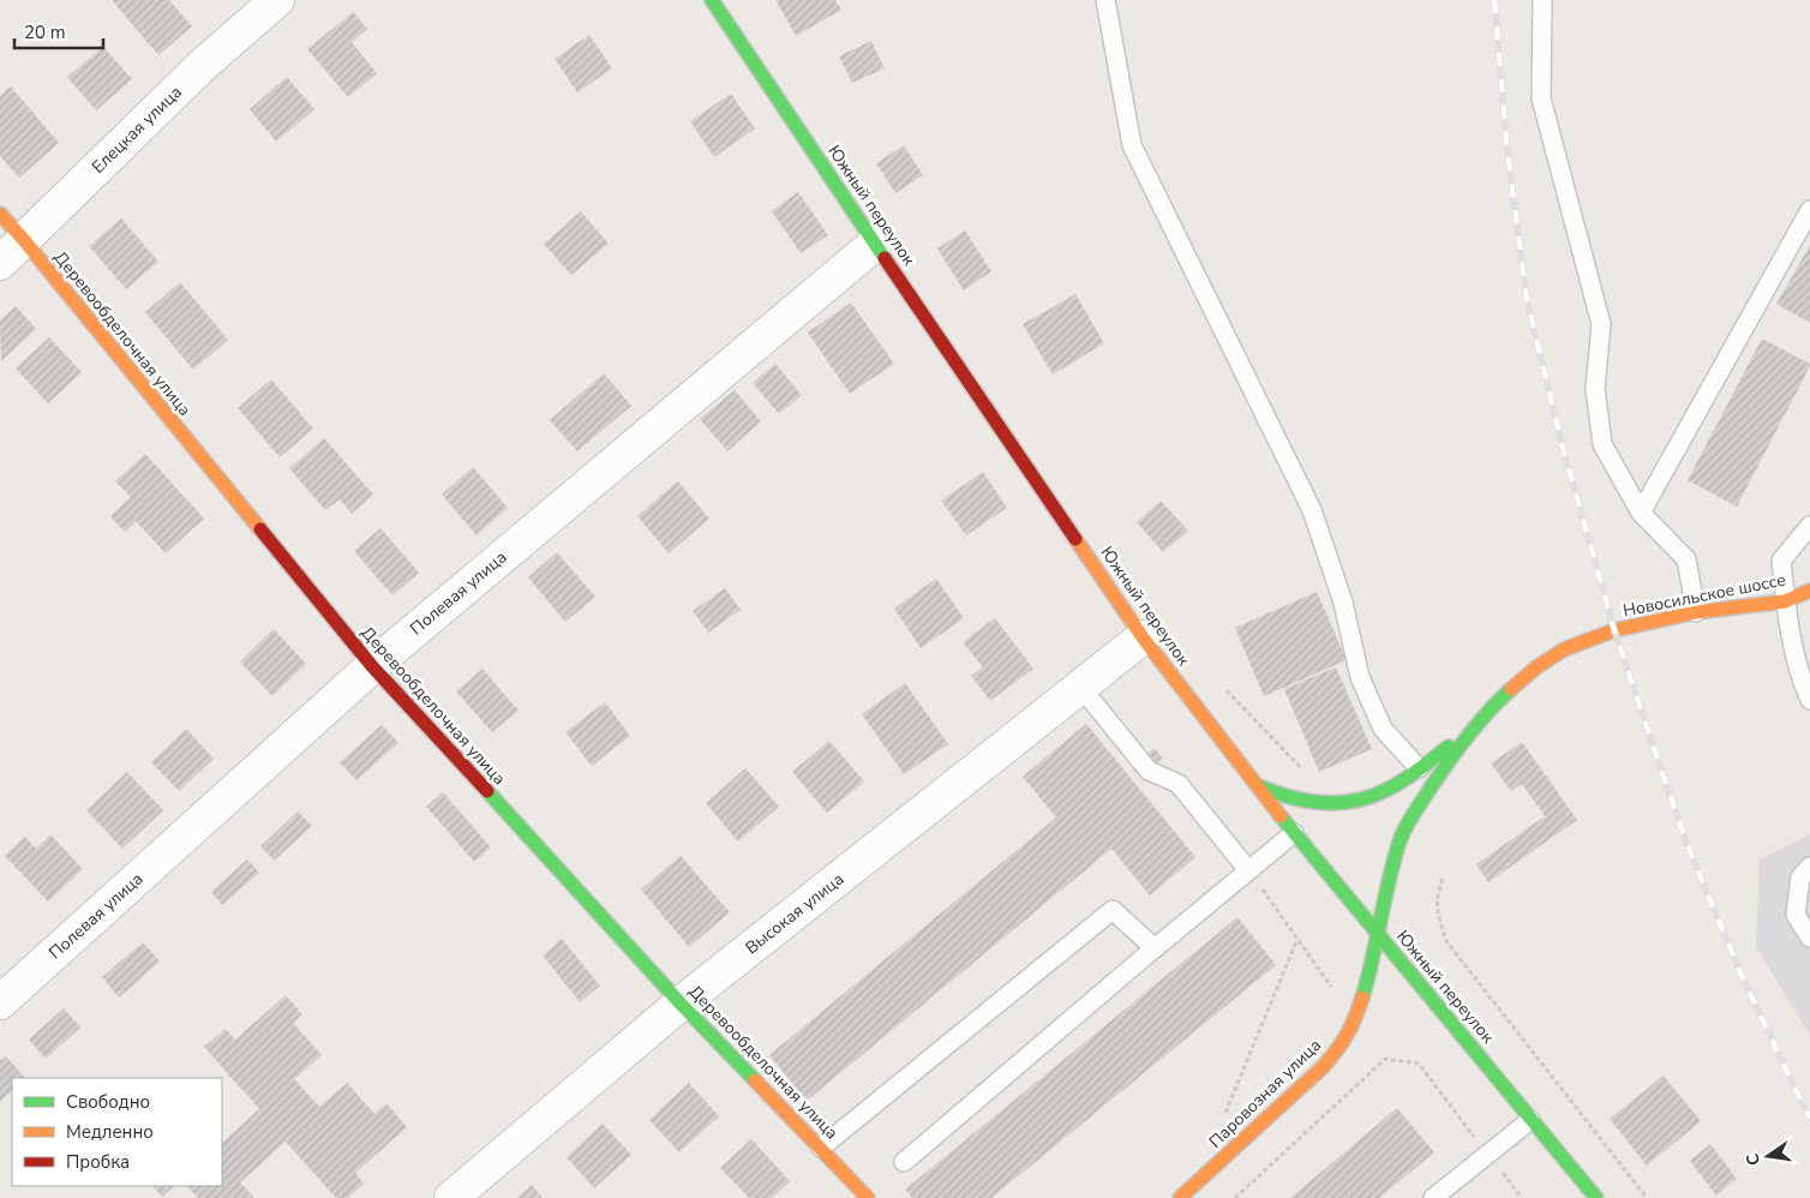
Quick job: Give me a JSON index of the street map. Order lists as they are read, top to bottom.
{
  "streets": {
    "street": [
      "Елецкая улица",
      "Южный переулок",
      "Деревообделочная улица",
      "Полевая улица",
      "Новосильское шоссе",
      "Высокая улица",
      "Паровозная улица"
    ]
  },
  "crossings": [
    ["Елецкая улица", "Деревообделочная улица"],
    ["Южный переулок", "Полевая улица"],
    ["Южный переулок", "Новосильское шоссе"],
    ["Южный переулок", "Высокая улица"],
    ["Южный переулок", "Паровозная улица"],
    ["Деревообделочная улица", "Полевая улица"],
    ["Деревообделочная улица", "Высокая улица"],
    ["Новосильское шоссе", "Паровозная улица"]
  ],
  "legend": ["Свободно", "Медленно", "Пробка"],
  "scale_bar": "20 m",
  "north": "left"
}
